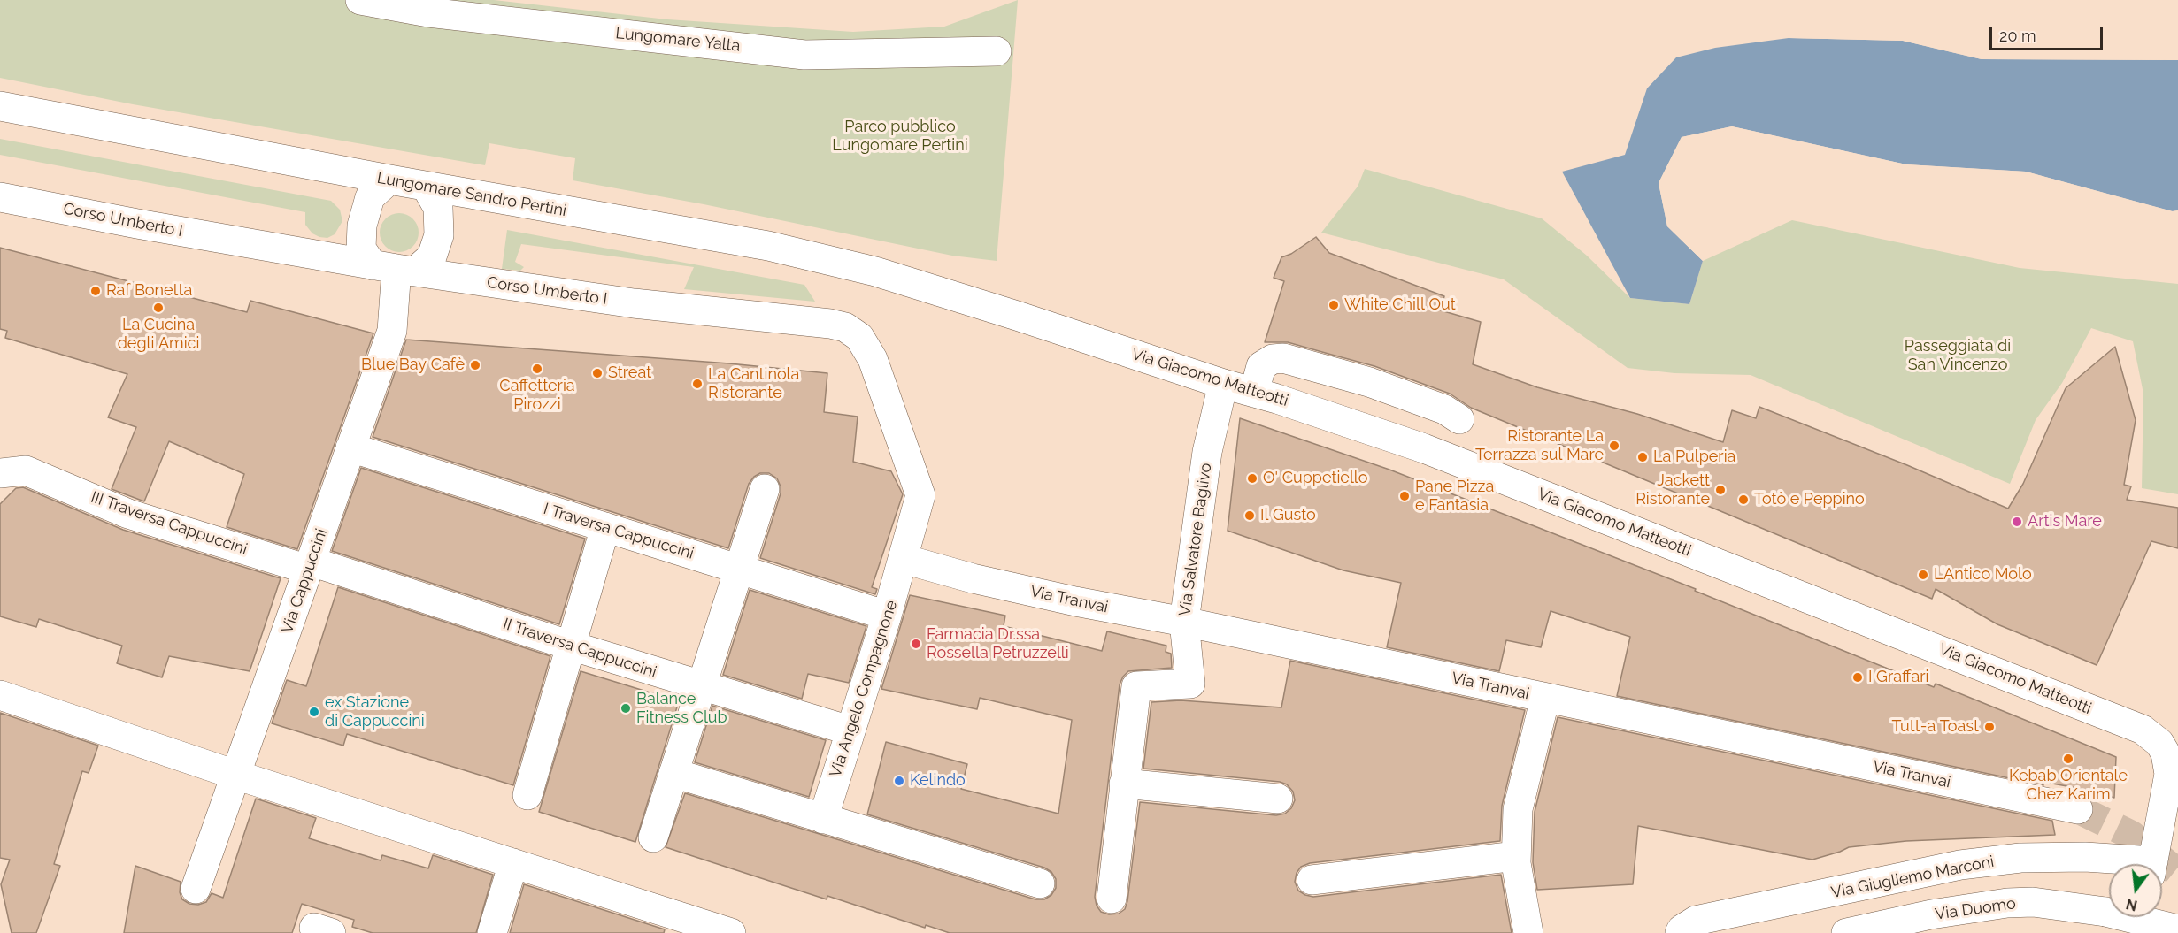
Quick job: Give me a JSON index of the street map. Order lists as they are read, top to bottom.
{
  "streets": {
    "street": [
      "Lungomare Yalta",
      "Lungomare Sandro Pertini",
      "Corso Umberto I",
      "Via Giacomo Matteotti",
      "III Traversa Cappuccini",
      "I Traversa Cappuccini",
      "Via Salvatore Baglivo",
      "Via Cappuccini",
      "Via Tranvai",
      "II Traversa Cappuccini",
      "Via Angelo Compagnone",
      "Via Giugliemo Marconi",
      "Via Duomo"
    ]
  },
  "crossings": [
    ["Lungomare Sandro Pertini", "Corso Umberto I"],
    ["Lungomare Sandro Pertini", "Via Giacomo Matteotti"],
    ["Lungomare Sandro Pertini", "Via Cappuccini"],
    ["Corso Umberto I", "Via Cappuccini"],
    ["Corso Umberto I", "Via Tranvai"],
    ["Corso Umberto I", "Via Angelo Compagnone"],
    ["Via Giacomo Matteotti", "Via Salvatore Baglivo"],
    ["III Traversa Cappuccini", "Via Cappuccini"],
    ["III Traversa Cappuccini", "II Traversa Cappuccini"],
    ["I Traversa Cappuccini", "Via Cappuccini"],
    ["I Traversa Cappuccini", "Via Angelo Compagnone"],
    ["Via Salvatore Baglivo", "Via Tranvai"],
    ["Via Cappuccini", "II Traversa Cappuccini"],
    ["Via Tranvai", "Via Angelo Compagnone"],
    ["II Traversa Cappuccini", "Via Angelo Compagnone"]
  ],
  "parks": ["Parco pubblico Lungomare Pertini", "Passeggiata di San Vincenzo"],
  "places": [
    "Raf Bonetta",
    "White Chill Out",
    "La Cucina degli Amici",
    "Blue Bay Cafè",
    "Caffetteria Pirozzi",
    "Streat",
    "La Cantinola Ristorante",
    "Ristorante La Terrazza sul Mare",
    "La Pulperia",
    "O' Cuppetiello",
    "Jackett Ristorante",
    "Pane Pizza e Fantasia",
    "Totò e Peppino",
    "Il Gusto",
    "Artis Mare",
    "L'Antico Molo",
    "Farmacia Dr.ssa Rossella Petruzzelli",
    "I Graffari",
    "Balance Fitness Club",
    "ex Stazione di Cappuccini",
    "Tutt-a Toast",
    "Kebab Orientale Chez Karim",
    "Kelindo"
  ],
  "scale_bar": "20 m",
  "north": "bottom"
}
